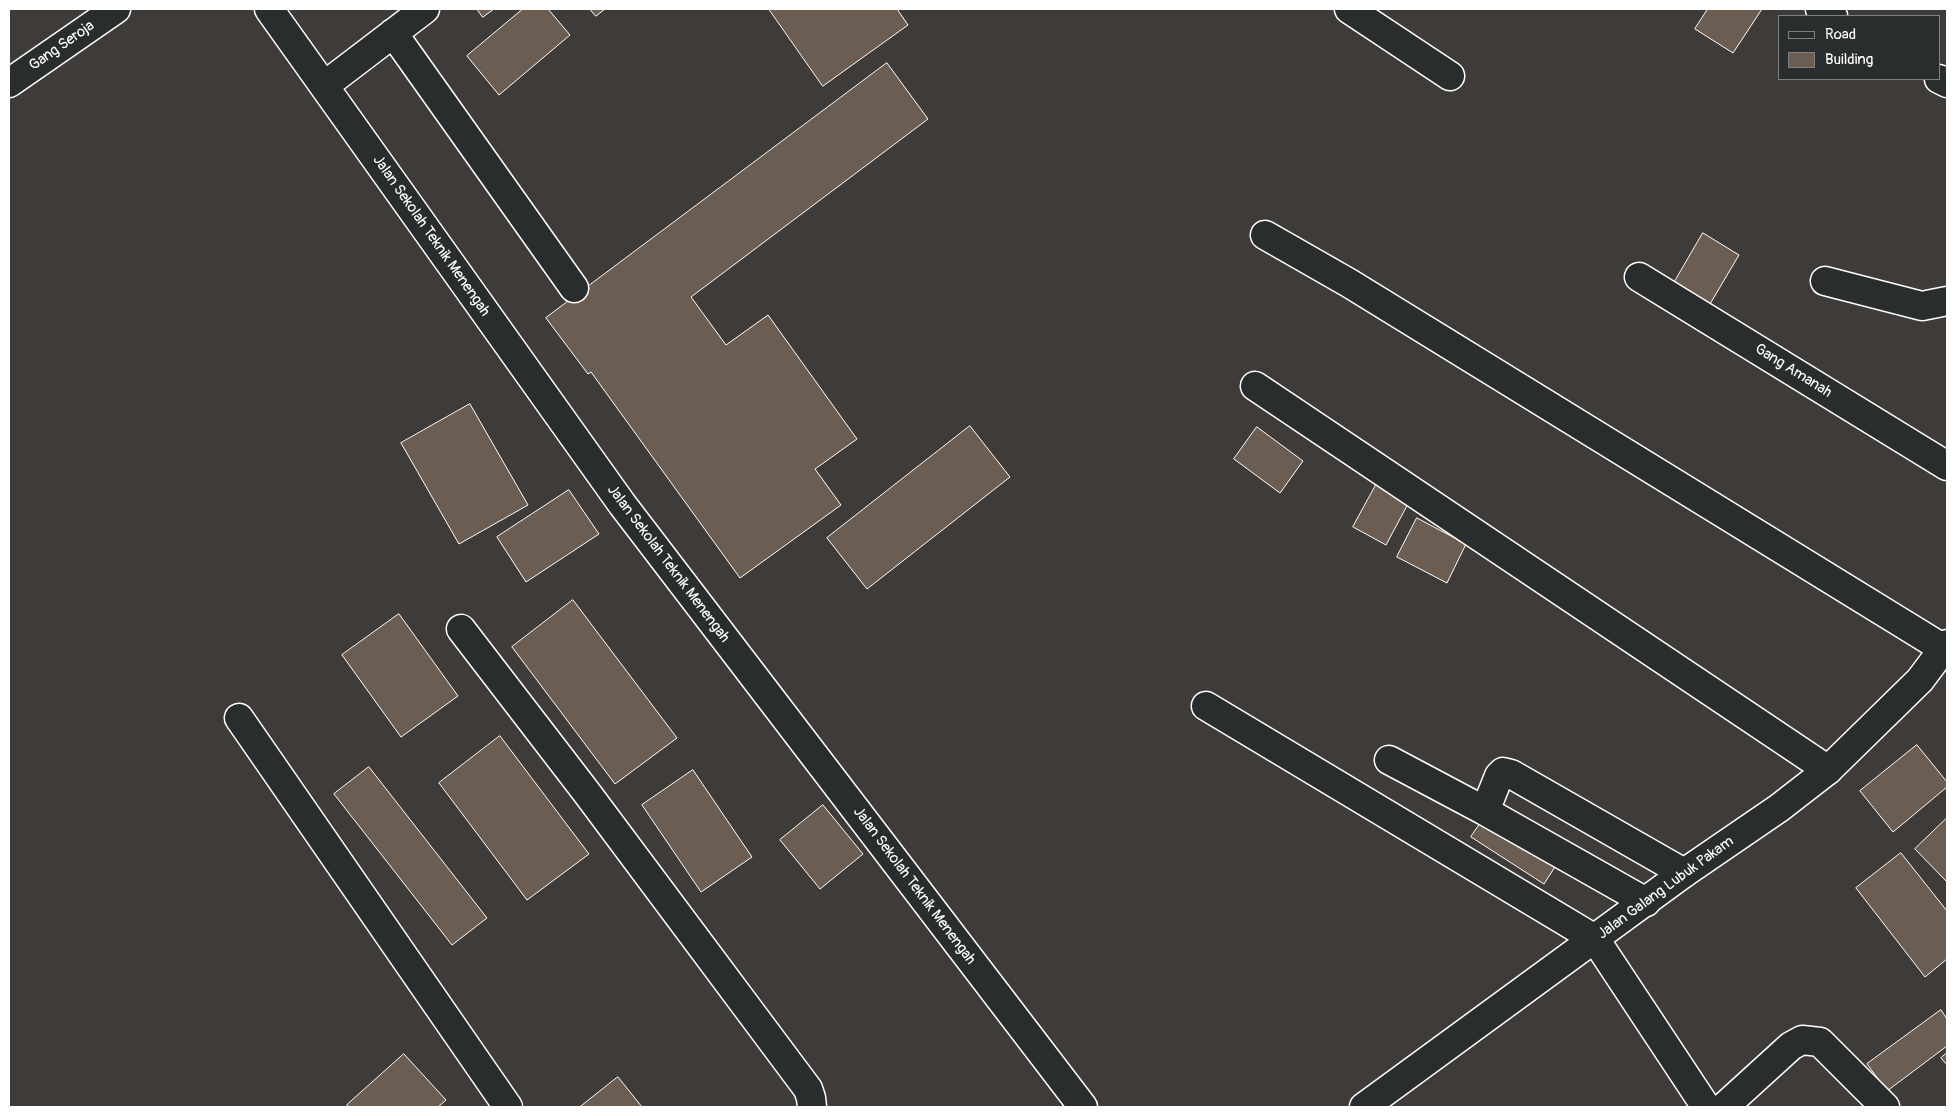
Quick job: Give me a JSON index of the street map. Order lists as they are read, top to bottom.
{
  "streets": {
    "street": [
      "Gang Seroja",
      "Jalan Sekolah Teknik Menengah",
      "Gang Amanah",
      "Jalan Galang Lubuk Pakam"
    ]
  },
  "legend": ["Road", "Building"]
}
